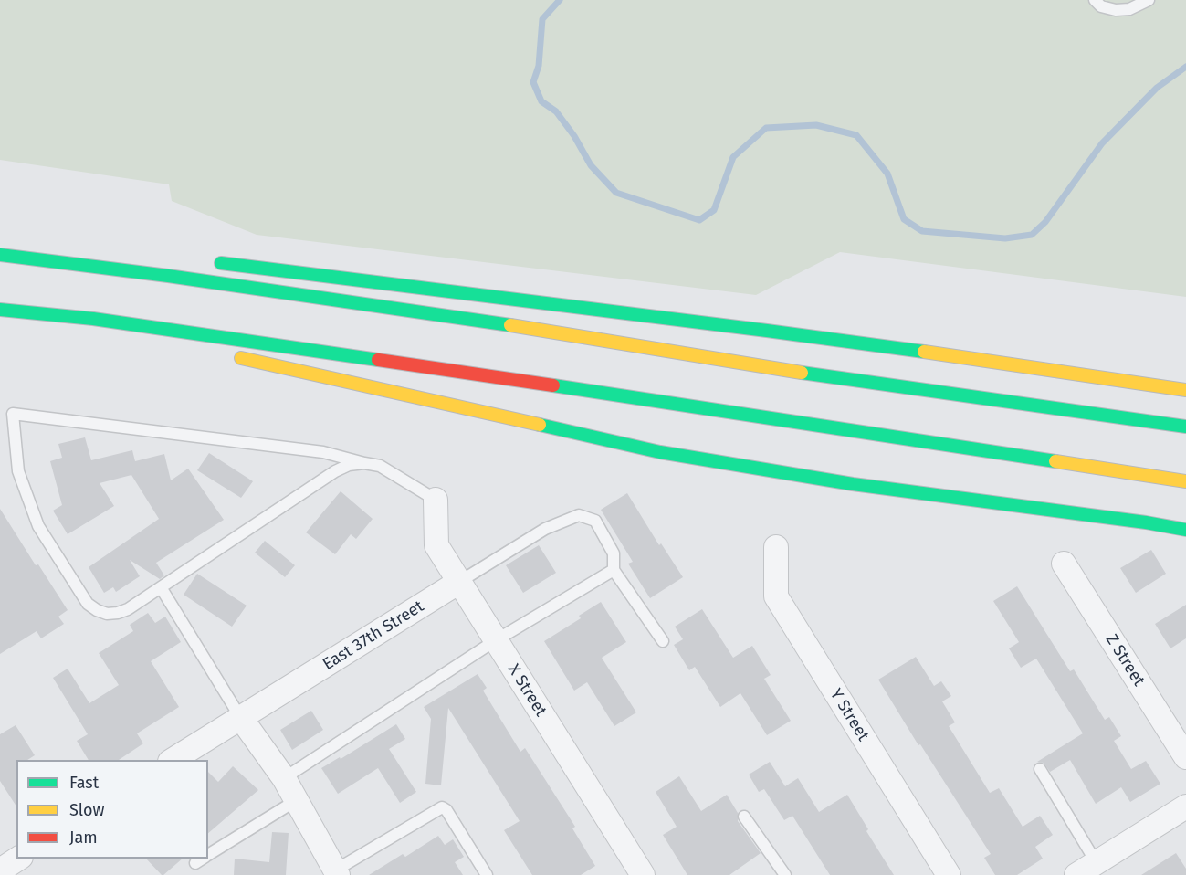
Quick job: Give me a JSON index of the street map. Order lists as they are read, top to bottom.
{
  "streets": {
    "street": [
      "East 37th Street",
      "Z Street",
      "X Street",
      "Y Street"
    ]
  },
  "crossings": [
    ["East 37th Street", "X Street"]
  ],
  "legend": ["Fast", "Slow", "Jam"]
}
